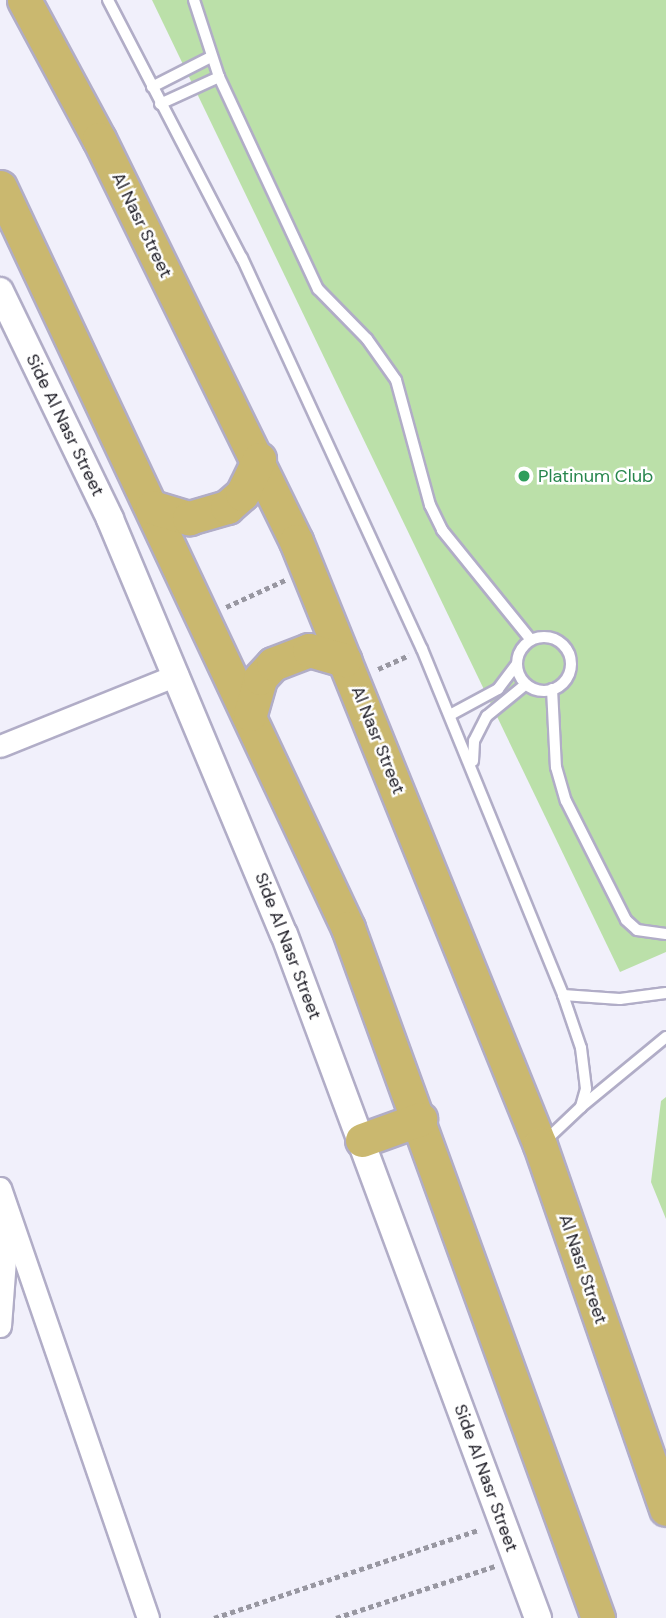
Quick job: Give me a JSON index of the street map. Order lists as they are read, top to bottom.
{
  "streets": {
    "main road": ["Al Nasr Street"],
    "street": ["Side Al Nasr Street"]
  },
  "places": ["Platinum Club"]
}
